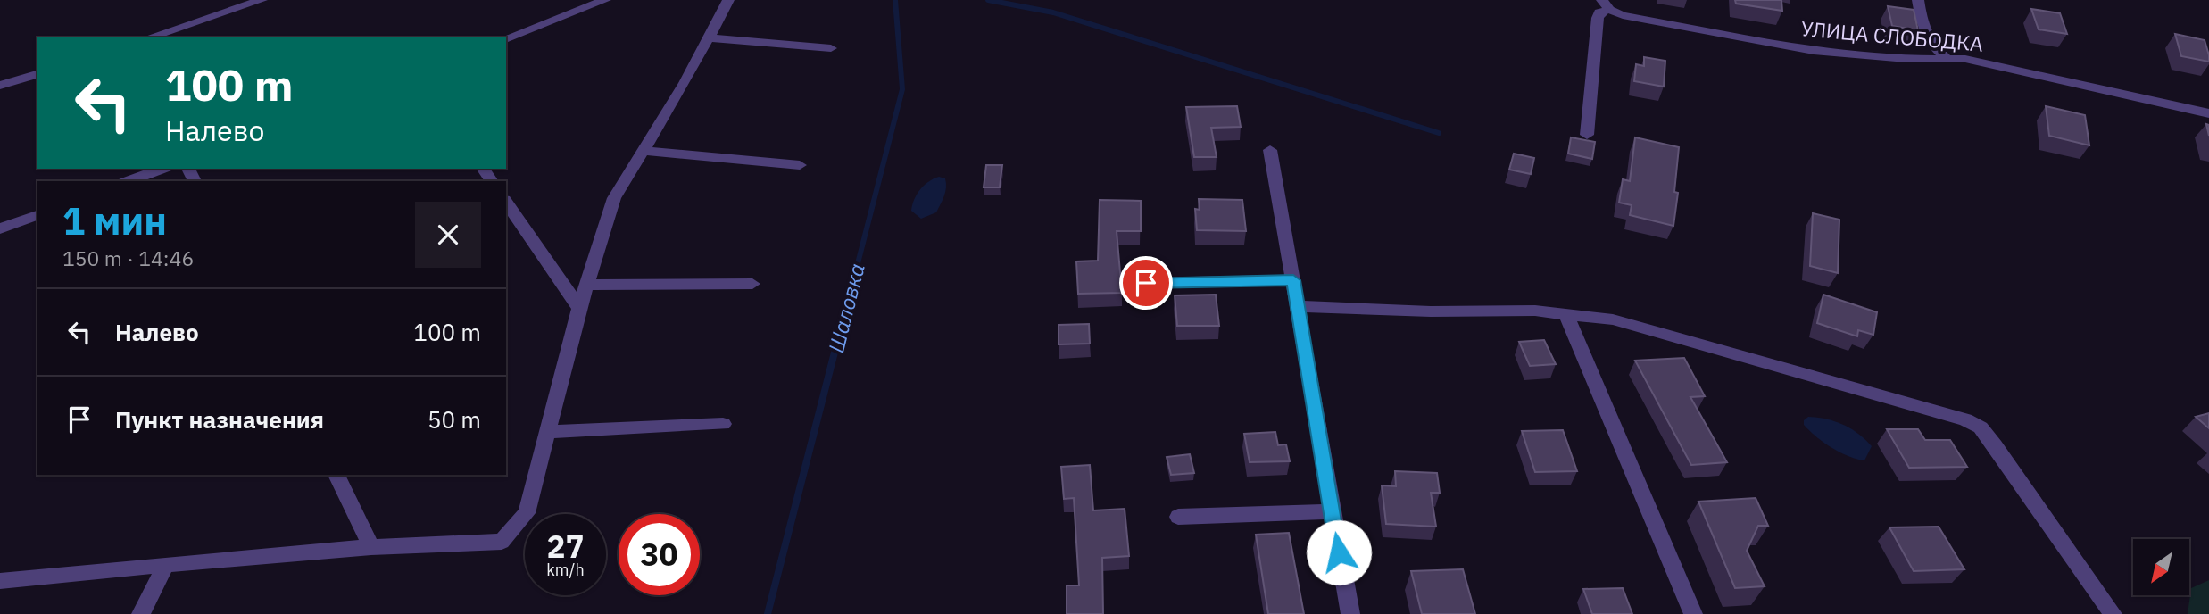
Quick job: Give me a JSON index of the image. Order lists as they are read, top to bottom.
{
  "streets": {
    "street": ["УЛИЦА СЛОБОДКА"]
  },
  "water": ["Шаловка"],
  "north": "bottom left",
  "page": {
    "turn": ["100 m", "Налево"],
    "heading": ["1 мин", "150 m · 14:46"],
    "list": [
      {
        "name": "Налево",
        "value": "100 m"
      },
      {
        "name": "Пункт назначения",
        "value": "50 m"
      }
    ],
    "speed": "27 km/h",
    "limit": "30"
  }
}
